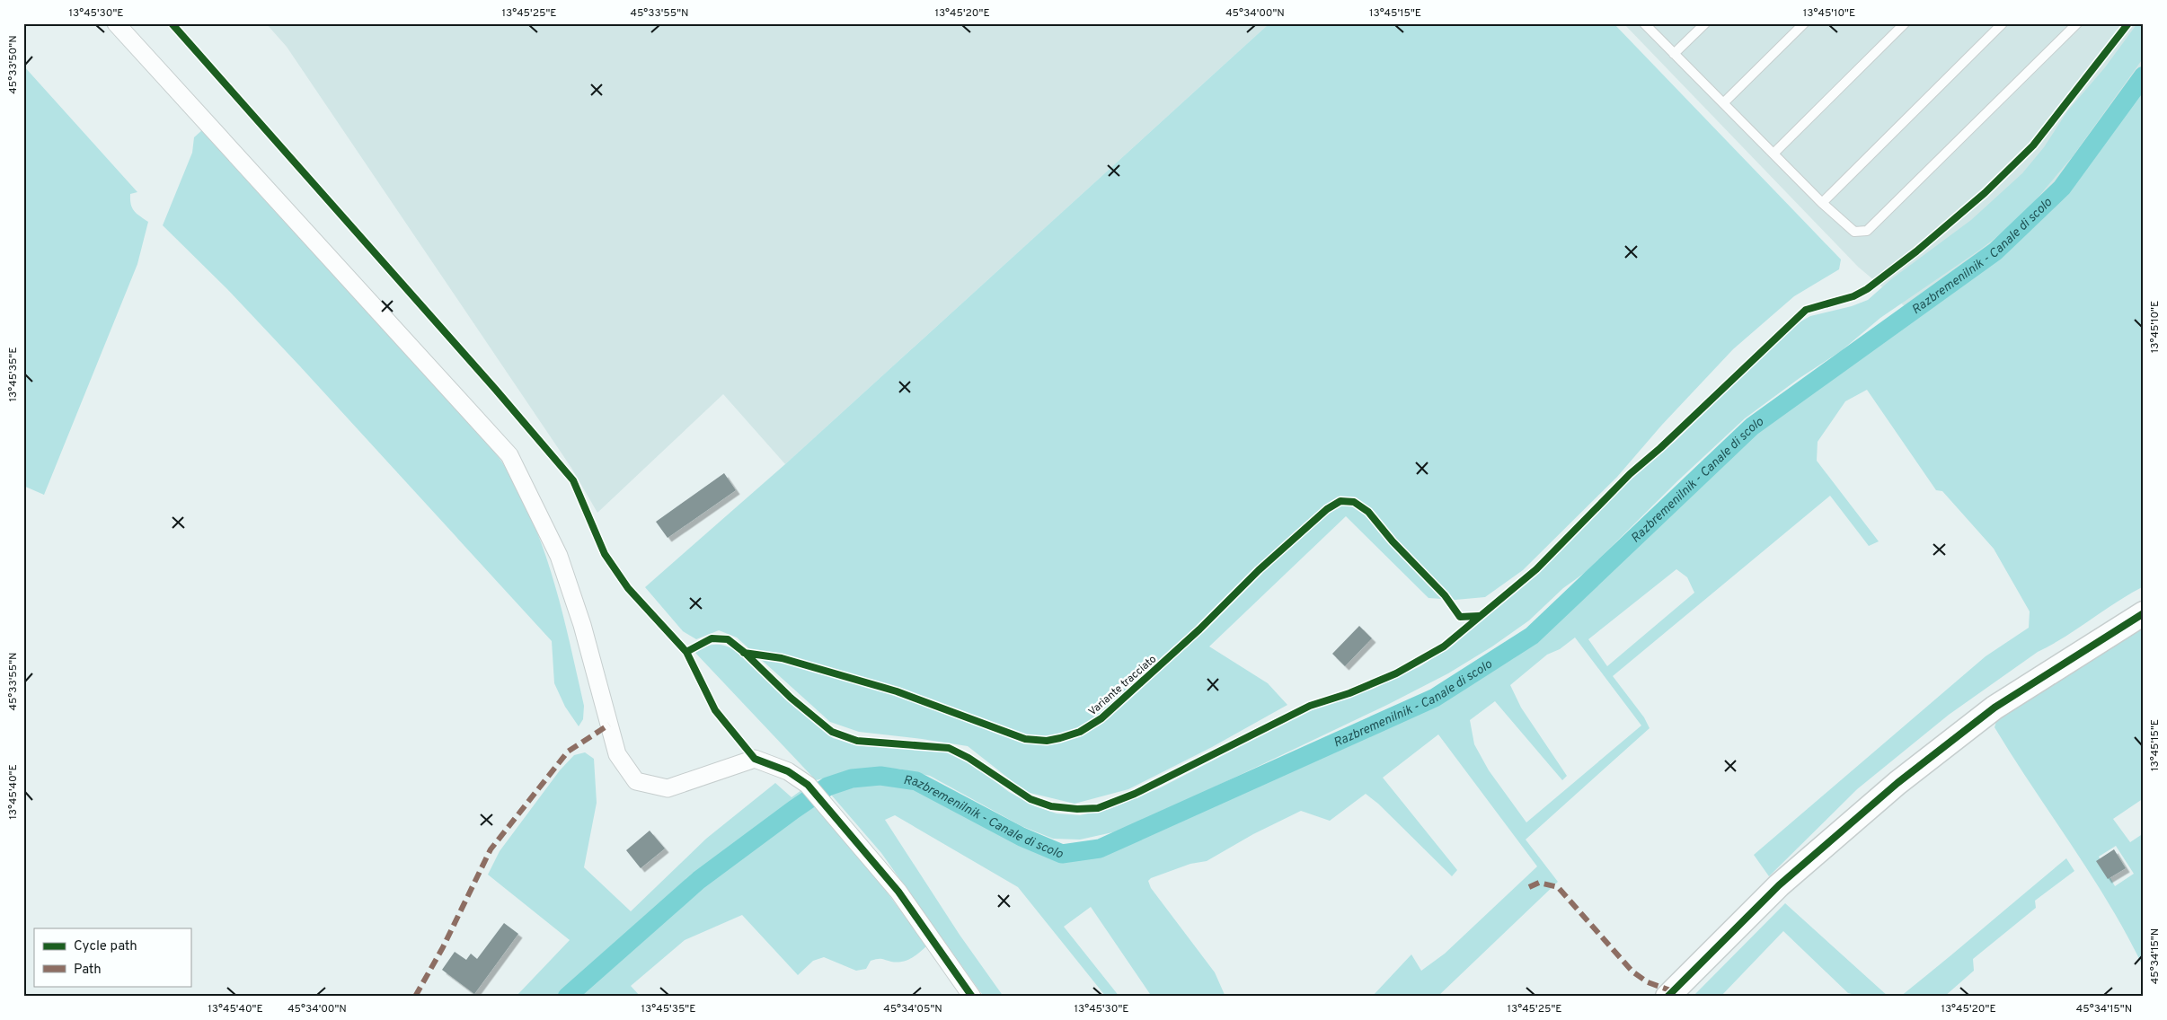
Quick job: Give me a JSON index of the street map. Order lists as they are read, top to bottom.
{
  "streets": {
    "cycle path": ["Variante tracciato"]
  },
  "water": ["Razbremenilnik - Canale di scolo"],
  "legend": ["Cycle path", "Path"],
  "coordinates": [
    "13°45'30\"E",
    "13°45'25\"E",
    "45°33'55\"N",
    "13°45'20\"E",
    "45°34'00\"N",
    "13°45'15\"E",
    "13°45'10\"E",
    "45°33'50\"N",
    "13°45'35\"E",
    "13°45'40\"E",
    "45°34'15\"N",
    "45°34'05\"N"
  ]
}
